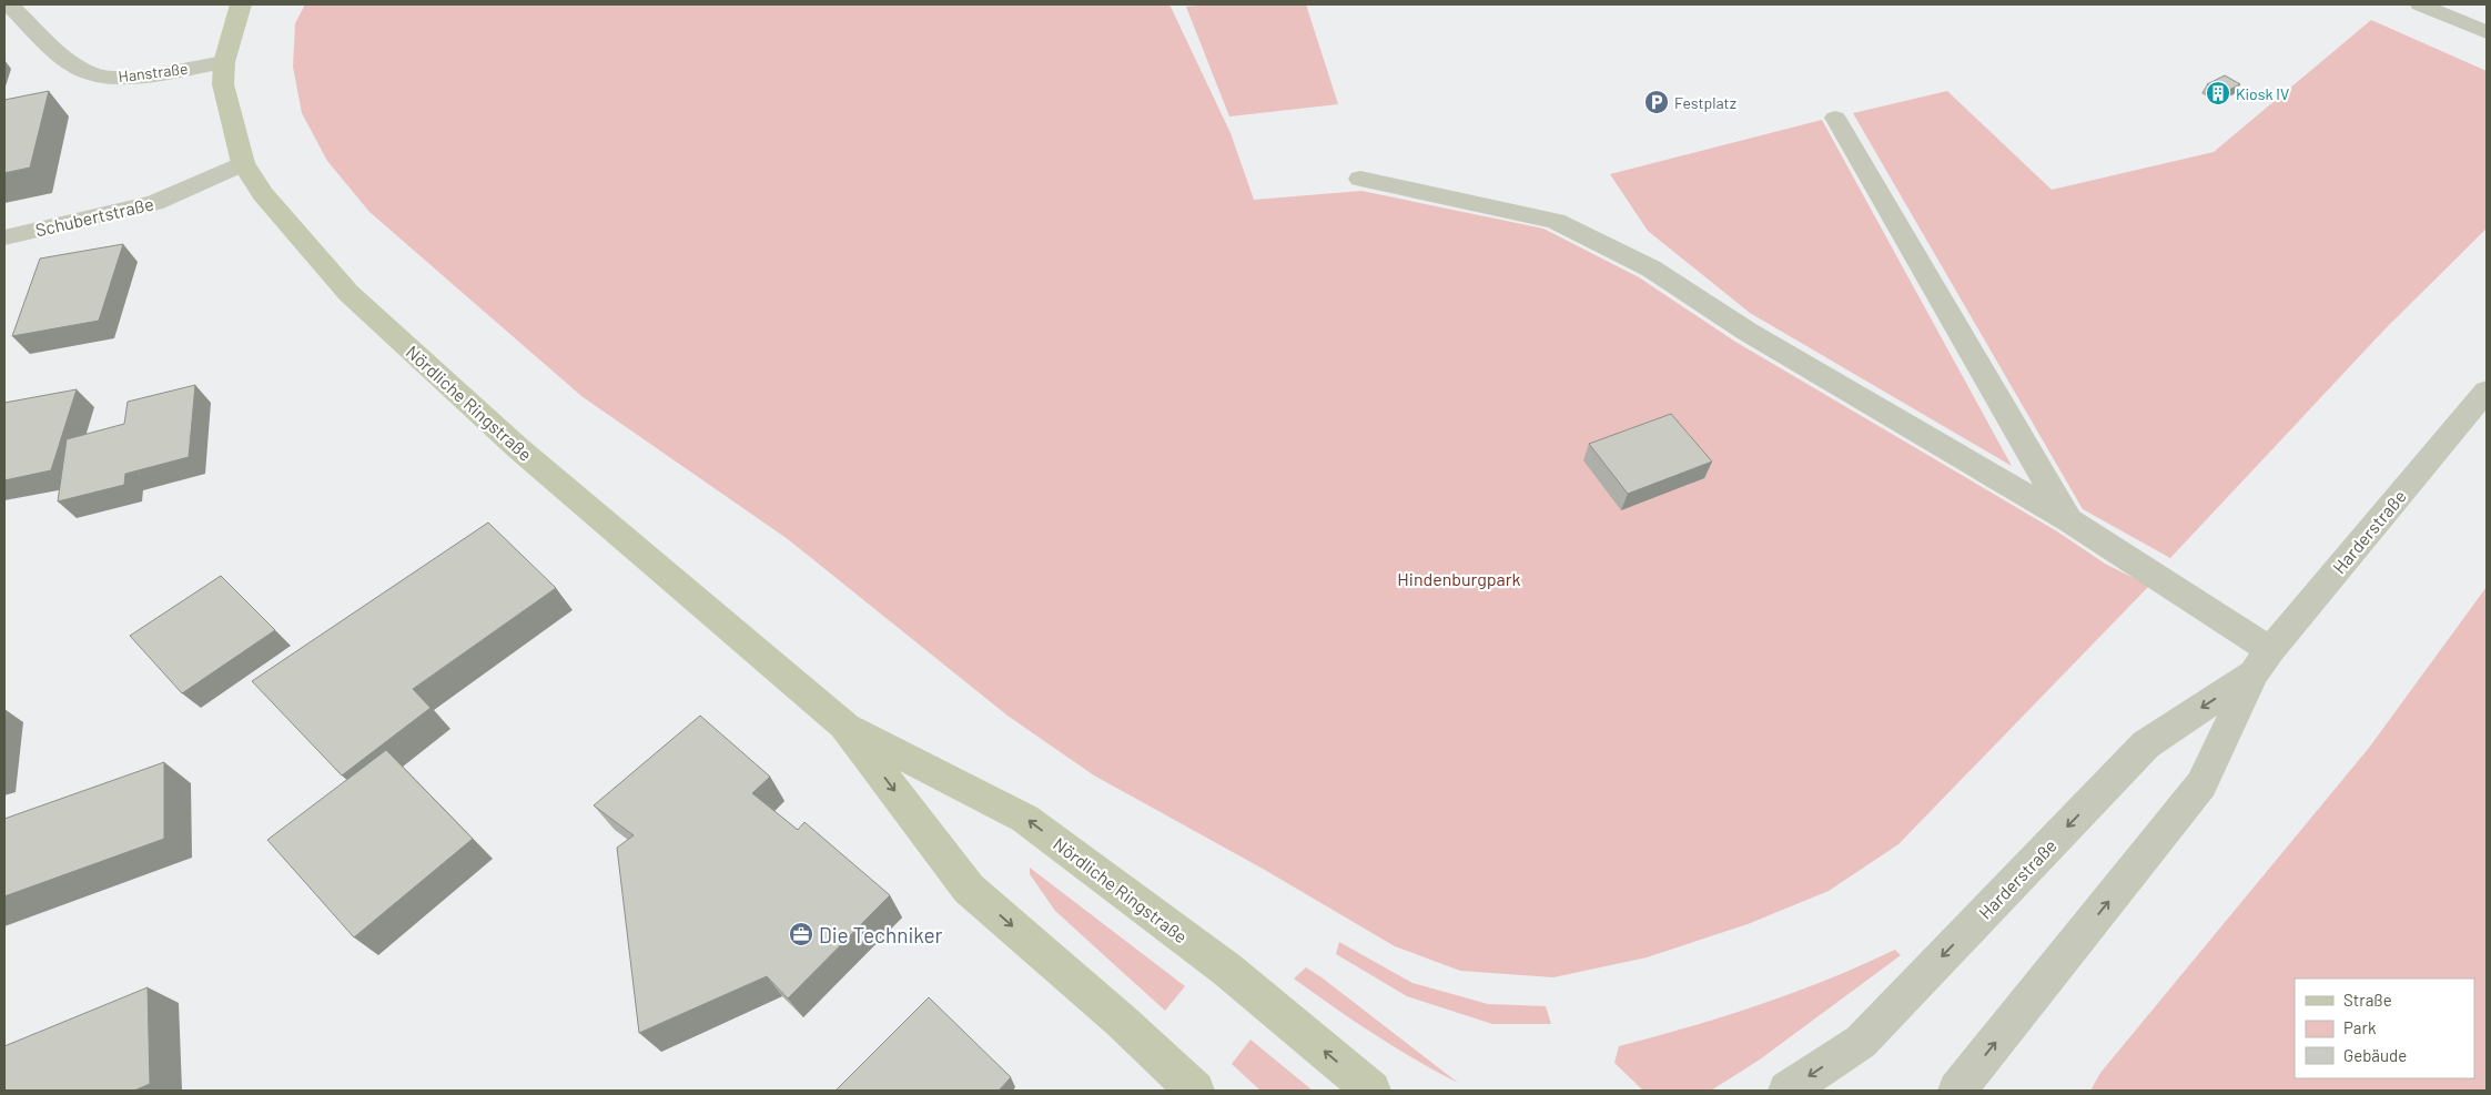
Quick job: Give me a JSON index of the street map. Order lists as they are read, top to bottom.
{
  "streets": {
    "main road": ["Nördliche Ringstraße"],
    "street": ["Hanstraße", "Schubertstraße", "Harderstraße"]
  },
  "crossings": [
    ["Hanstraße", "Nördliche Ringstraße"],
    ["Schubertstraße", "Nördliche Ringstraße"]
  ],
  "parks": ["Hindenburgpark"],
  "places": {
    "building": ["Kiosk IV"],
    "parking": ["Festplatz"],
    "office": ["Die Techniker"]
  },
  "legend": ["Straße", "Park", "Gebäude"]
}
